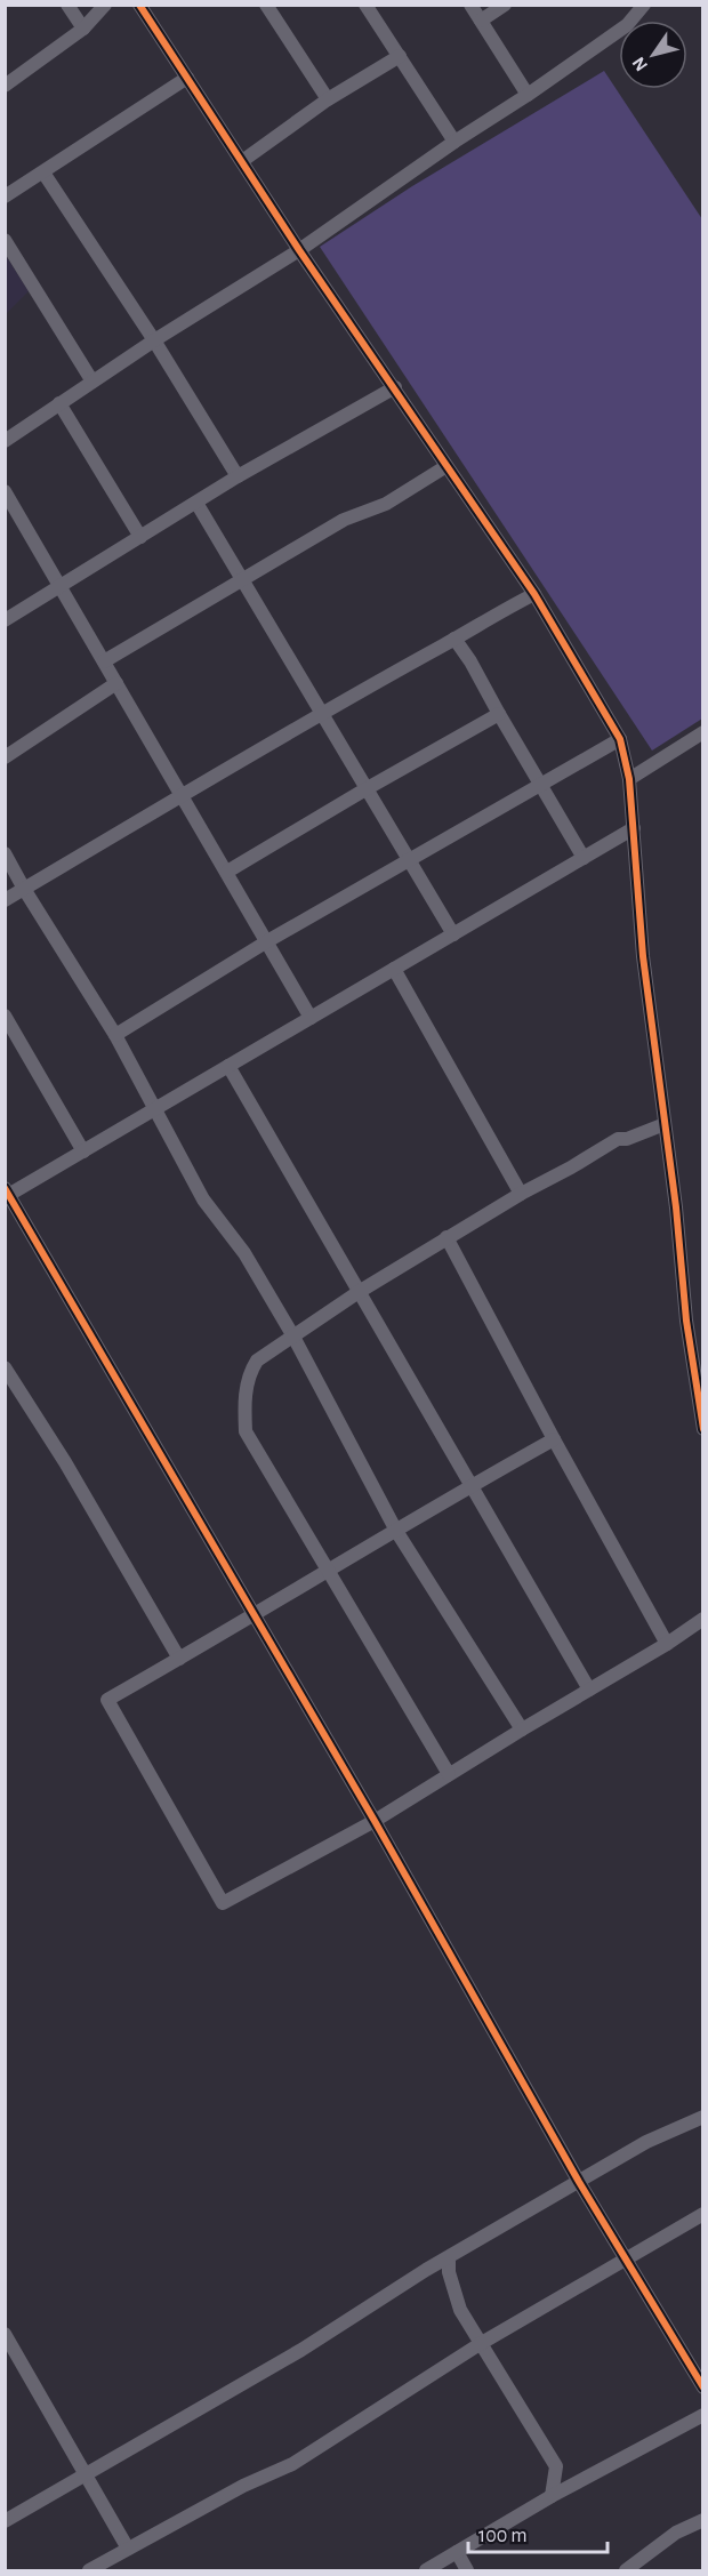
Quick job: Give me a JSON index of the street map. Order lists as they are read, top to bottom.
{
  "scale_bar": "100 m",
  "north": "bottom left"
}
